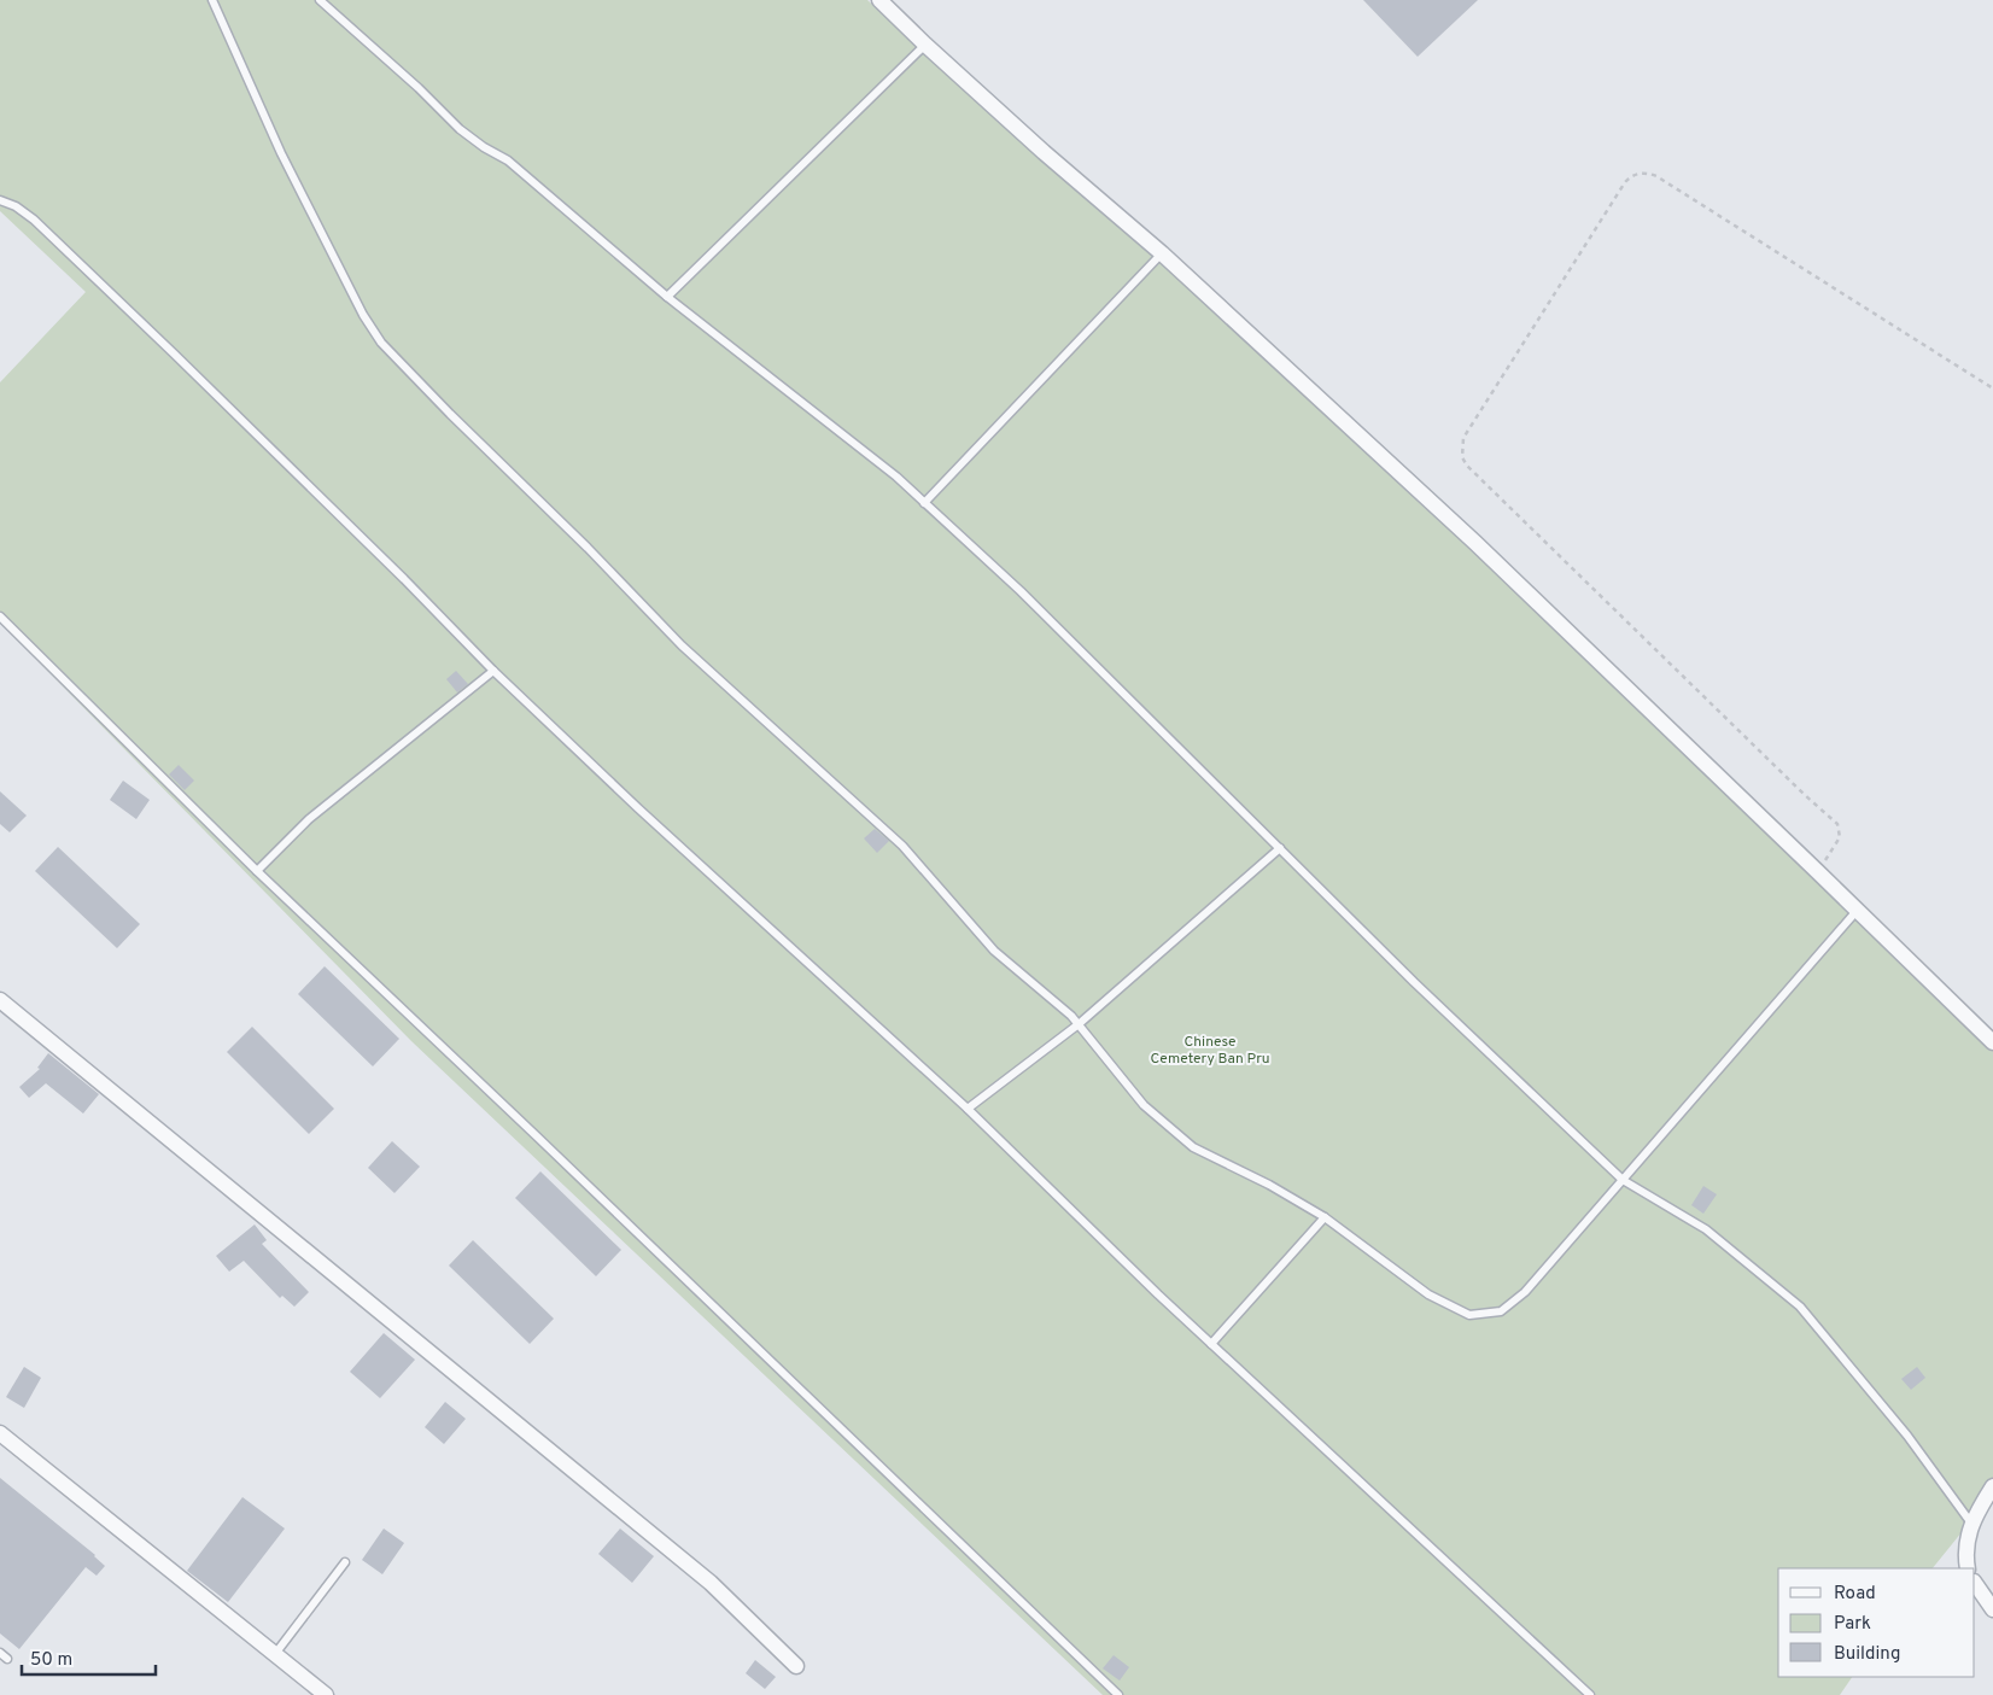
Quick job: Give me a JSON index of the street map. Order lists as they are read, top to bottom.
{
  "parks": ["Chinese Cemetery Ban Pru"],
  "legend": ["Road", "Park", "Building"],
  "scale_bar": "50 m"
}
